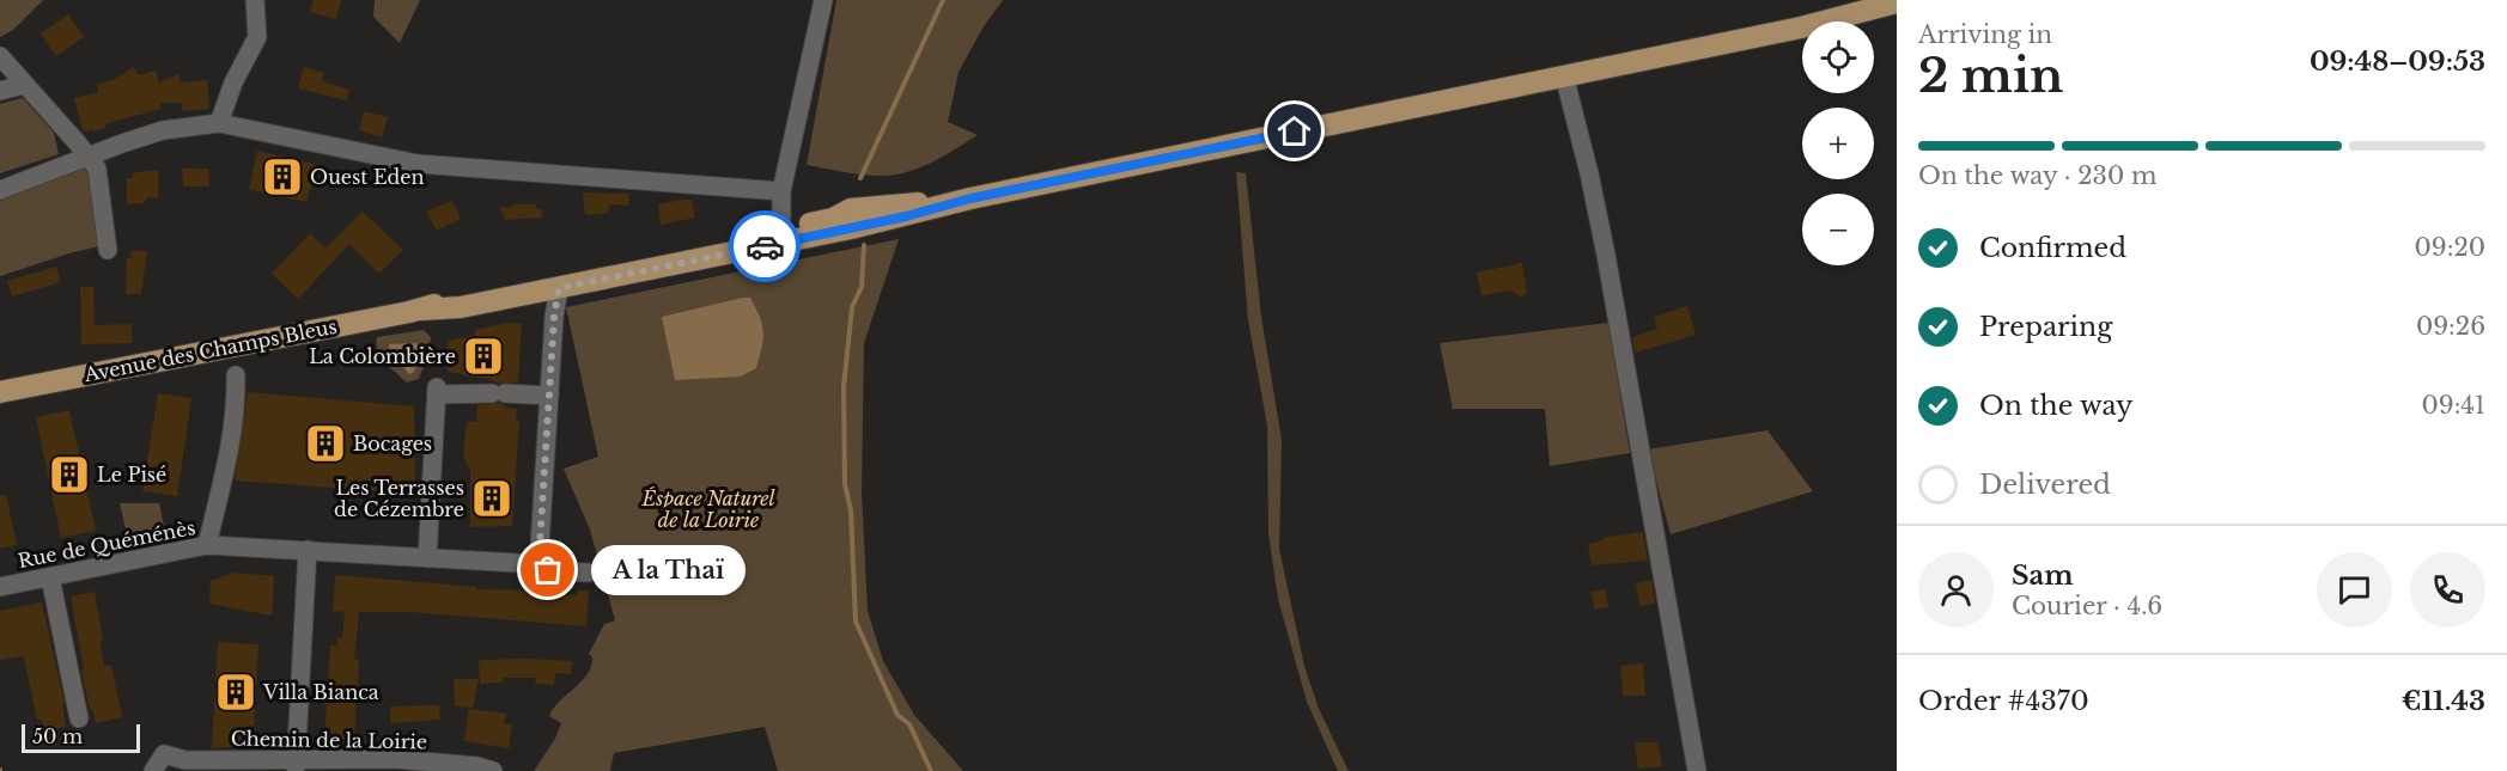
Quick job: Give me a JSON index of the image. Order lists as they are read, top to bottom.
{
  "streets": {
    "main road": ["Avenue des Champs Bleus"],
    "street": ["Rue de Quéménès", "Chemin de la Loirie"]
  },
  "parks": ["Éspace Naturel de la Loirie"],
  "places": {
    "building": [
      "Ouest Eden",
      "La Colombière",
      "Bocages",
      "Le Pisé",
      "Les Terrasses de Cézembre",
      "Villa Bianca"
    ],
    "other": ["A la Thaï"]
  },
  "scale_bar": "50 m",
  "page": {
    "heading": ["2 min", "Arriving in", "09:48–09:53"],
    "panel": [
      "Sam",
      "Courier · 4.6",
      "Order #4370",
      "€11.43"
    ],
    "map_buttons": ["+", "−"],
    "bar": "On the way · 230 m",
    "list": [
      ["Confirmed", "09:20"],
      ["Preparing", "09:26"],
      ["On the way", "09:41"],
      "Delivered"
    ],
    "bubble": "A la Thaï",
    "scale": "50 m"
  }
}
